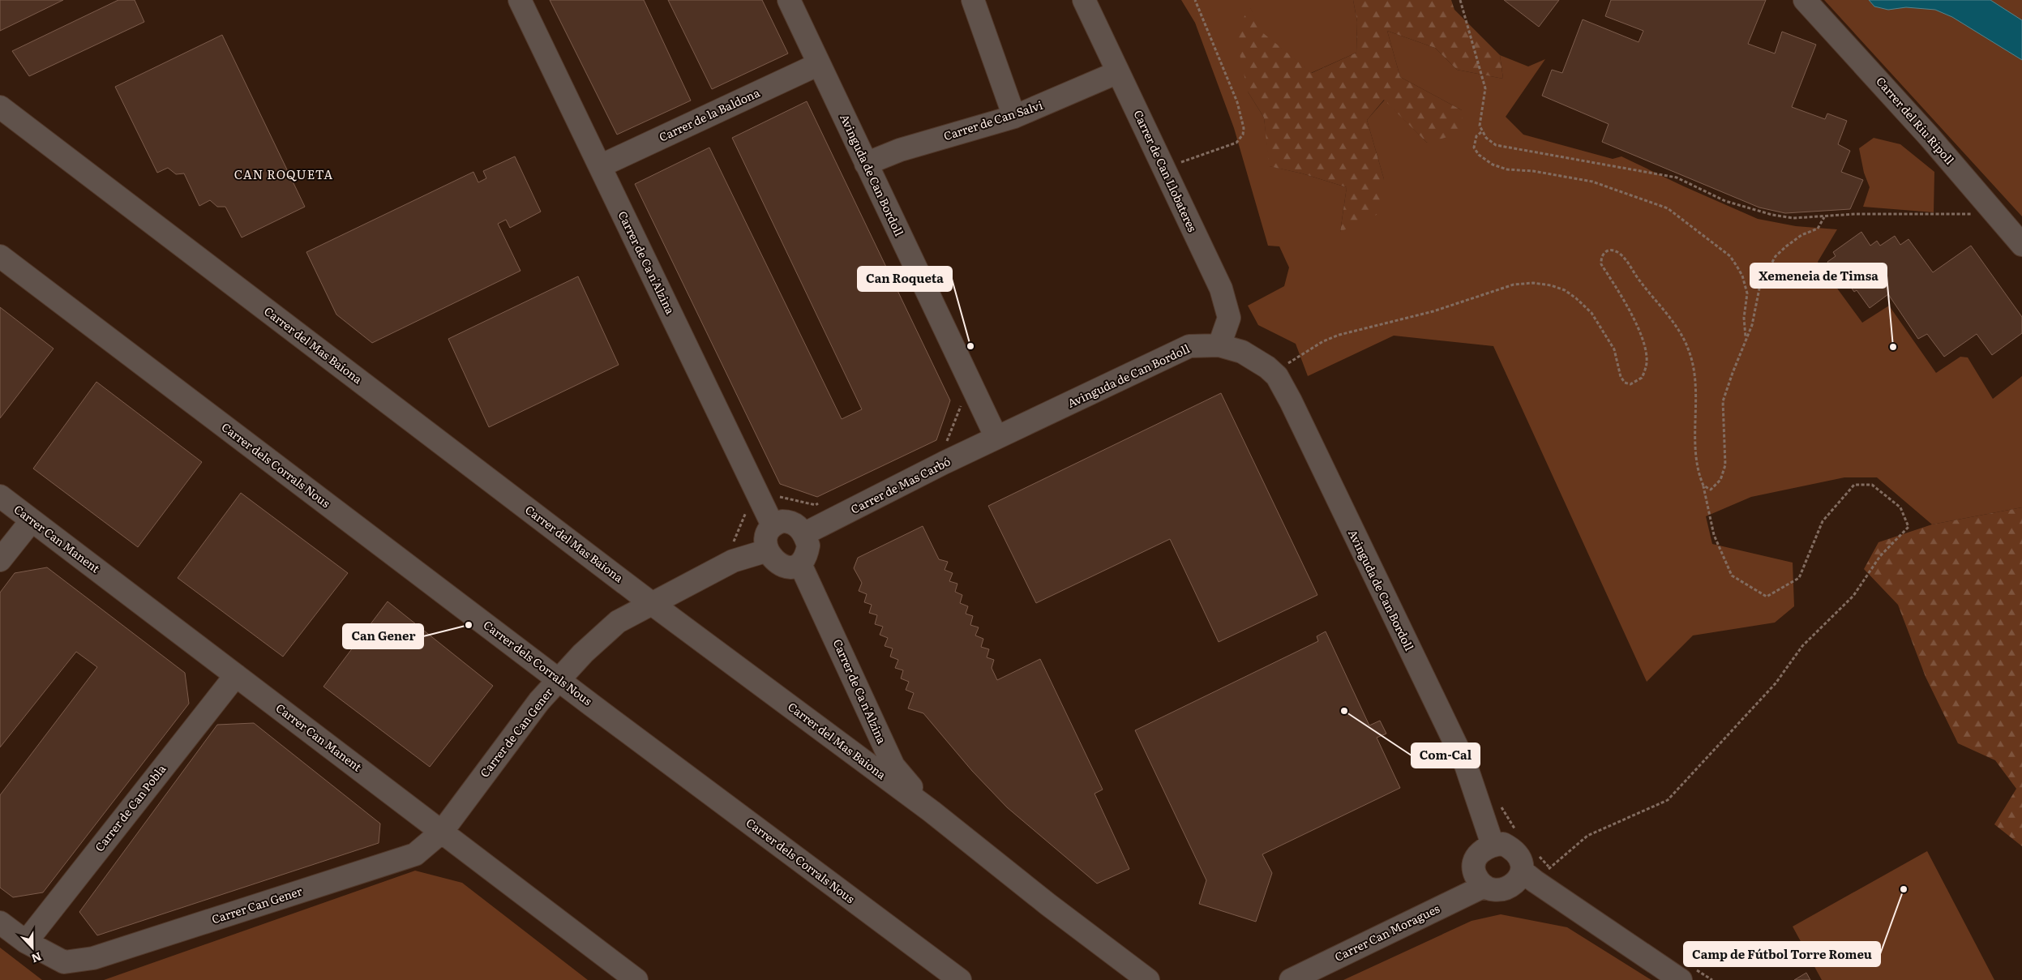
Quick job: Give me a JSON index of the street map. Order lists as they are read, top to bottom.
{
  "streets": {
    "street": [
      "Carrer de la Baldona",
      "Carrer de Can Salvi",
      "Carrer del Riu Ripoll",
      "Carrer de Can Llobateres",
      "Avinguda de Can Bordoll",
      "Carrer de Ca n'Alzina",
      "Carrer del Mas Baiona",
      "Carrer dels Corrals Nous",
      "Carrer de Mas Carbó",
      "Carrer Can Manent",
      "Carrer de Can Gener",
      "Carrer de Can Pobla",
      "Carrer Can Gener",
      "Carrer Can Moragues"
    ]
  },
  "crossings": [
    ["Carrer de la Baldona", "Avinguda de Can Bordoll"],
    ["Carrer de la Baldona", "Carrer de Ca n'Alzina"],
    ["Carrer de Can Salvi", "Carrer de Can Llobateres"],
    ["Carrer de Can Salvi", "Avinguda de Can Bordoll"],
    ["Carrer de Can Llobateres", "Avinguda de Can Bordoll"],
    ["Avinguda de Can Bordoll", "Carrer de Mas Carbó"],
    ["Carrer de Ca n'Alzina", "Carrer del Mas Baiona"],
    ["Carrer de Ca n'Alzina", "Carrer de Mas Carbó"],
    ["Carrer de Ca n'Alzina", "Carrer de Can Gener"],
    ["Carrer del Mas Baiona", "Carrer de Can Gener"],
    ["Carrer dels Corrals Nous", "Carrer de Can Gener"],
    ["Carrer de Mas Carbó", "Carrer de Can Gener"],
    ["Carrer Can Manent", "Carrer de Can Gener"],
    ["Carrer Can Manent", "Carrer de Can Pobla"],
    ["Carrer Can Manent", "Carrer Can Gener"],
    ["Carrer de Can Gener", "Carrer Can Gener"],
    ["Carrer de Can Pobla", "Carrer Can Gener"]
  ],
  "districts": ["CAN ROQUETA"],
  "places": [
    "Can Roqueta",
    "Xemeneia de Timsa",
    "Can Gener",
    "Com-Cal",
    "Camp de Fútbol Torre Romeu"
  ],
  "north": "bottom"
}
